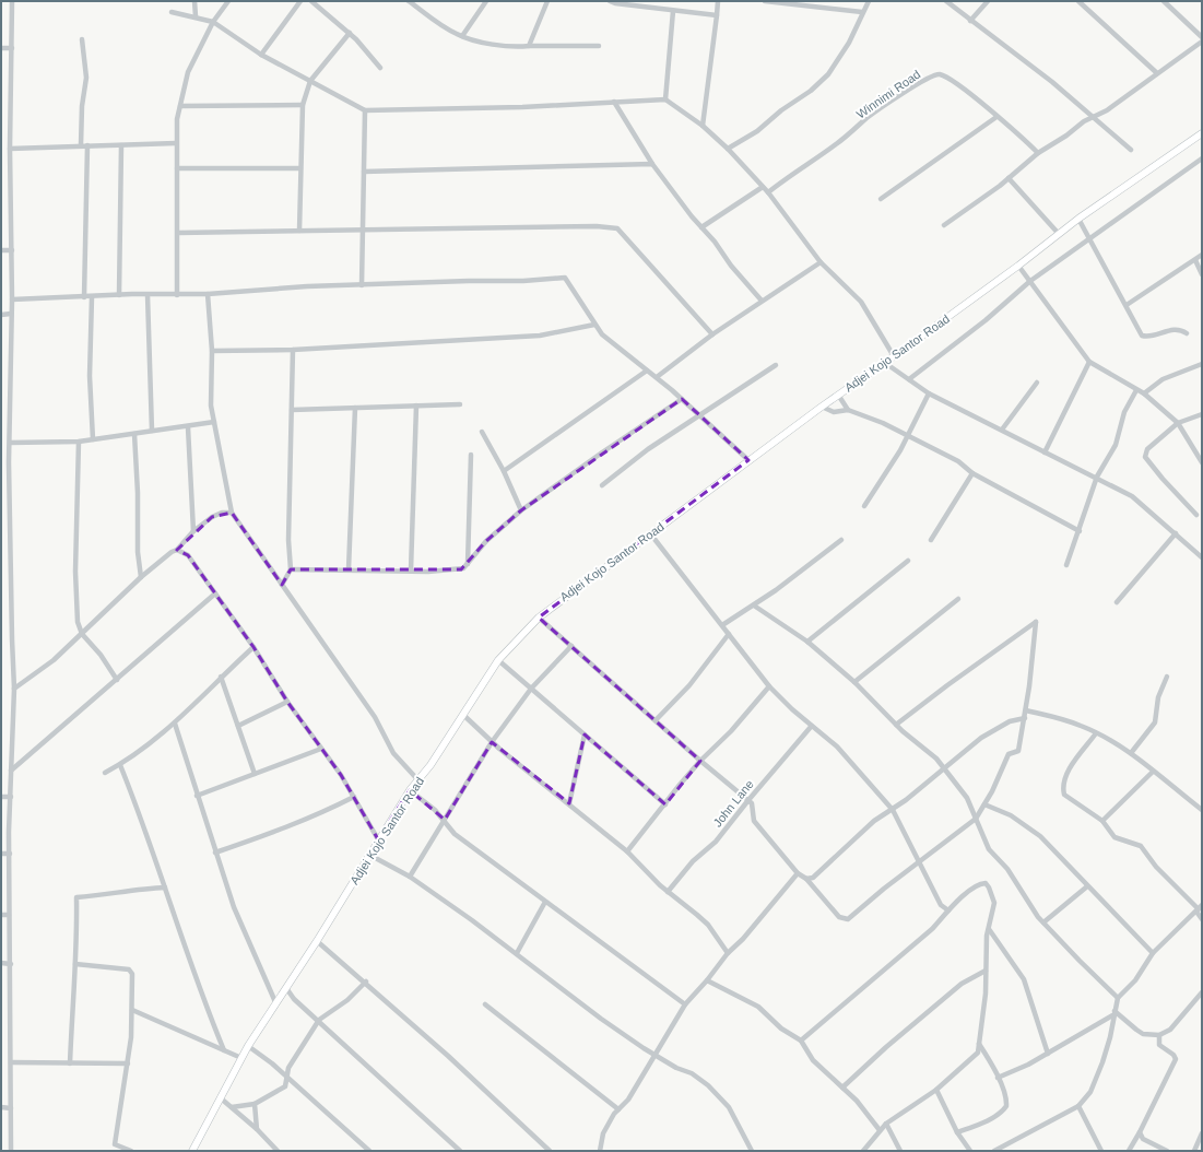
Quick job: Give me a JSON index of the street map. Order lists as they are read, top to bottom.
{
  "streets": {
    "street": ["Winnimi Road", "Adjei Kojo Santor Road", "John Lane"]
  }
}
